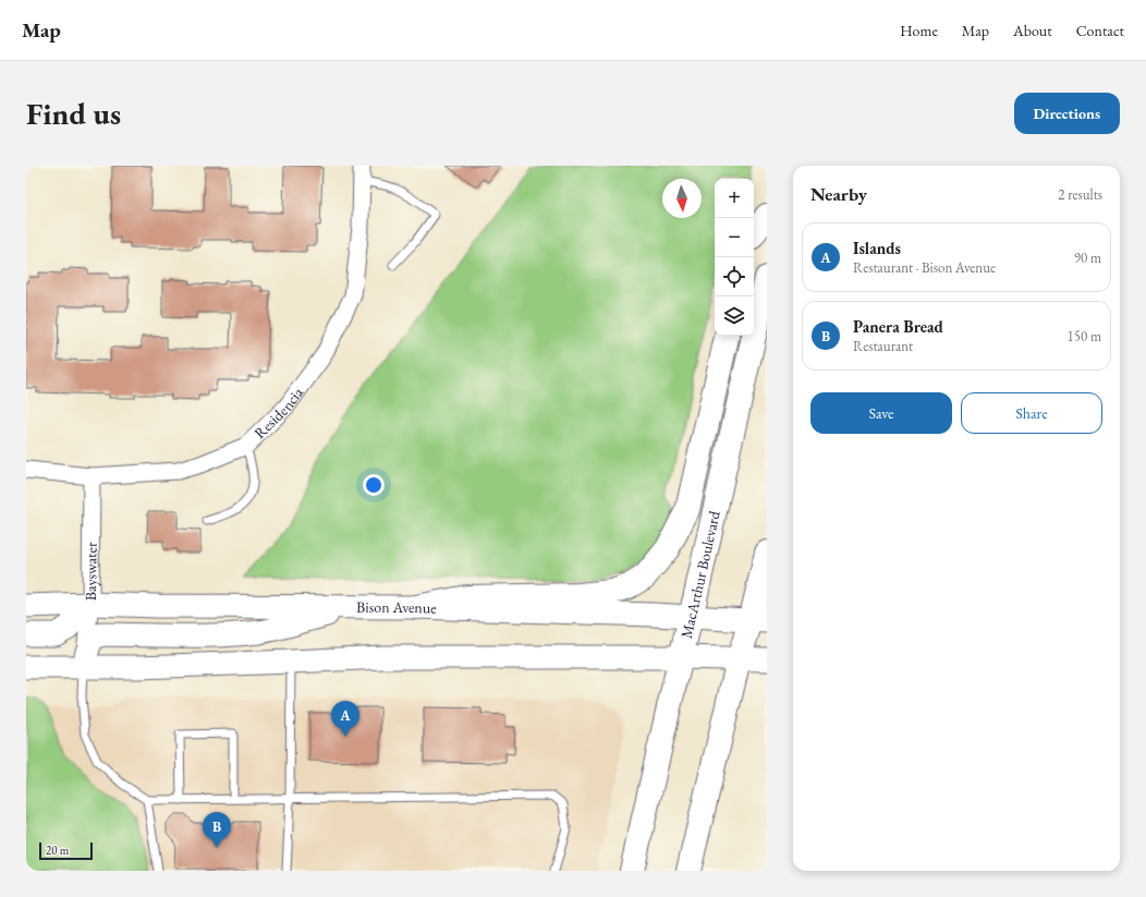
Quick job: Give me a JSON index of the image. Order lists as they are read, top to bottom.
{
  "streets": {
    "main road": ["MacArthur Boulevard", "Bison Avenue"],
    "street": ["Residencia", "Bayswater"]
  },
  "crossings": [
    ["Residencia", "Bayswater"],
    ["Bayswater", "Bison Avenue"],
    ["MacArthur Boulevard", "Bison Avenue"]
  ],
  "scale_bar": "20 m",
  "north": "bottom",
  "page": {
    "header": "Map",
    "nav": [
      "Home",
      "Map",
      "About",
      "Contact"
    ],
    "buttons": [
      "Directions",
      ["Save", "Share"]
    ],
    "title": "Find us",
    "heading": ["Nearby", "2 results"],
    "map_buttons": ["+", "−"],
    "list": [
      {
        "mark": "A",
        "name": "Islands",
        "note": "Restaurant · Bison Avenue",
        "value": "90 m"
      },
      {
        "mark": "B",
        "name": "Panera Bread",
        "note": "Restaurant",
        "value": "150 m"
      }
    ],
    "pins": ["A", "B"],
    "scale": "20 m"
  }
}
